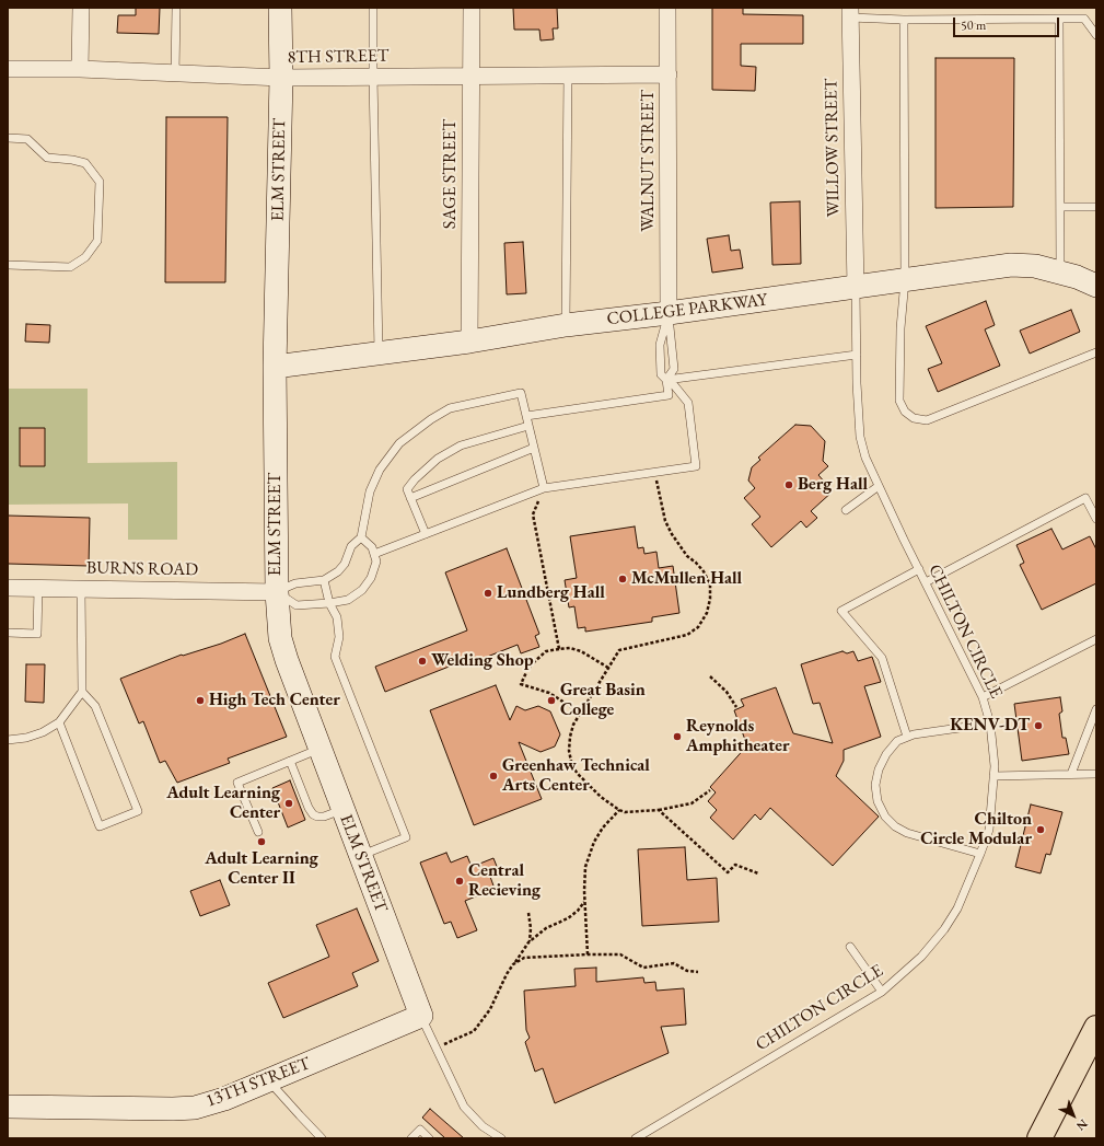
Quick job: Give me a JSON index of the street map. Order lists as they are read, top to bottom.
{
  "streets": {
    "street": [
      "8TH STREET",
      "WILLOW STREET",
      "WALNUT STREET",
      "ELM STREET",
      "SAGE STREET",
      "COLLEGE PARKWAY",
      "BURNS ROAD",
      "13TH STREET"
    ],
    "lane": ["CHILTON CIRCLE"]
  },
  "crossings": [
    ["8TH STREET", "WALNUT STREET"],
    ["8TH STREET", "ELM STREET"],
    ["8TH STREET", "SAGE STREET"],
    ["WILLOW STREET", "COLLEGE PARKWAY"],
    ["WILLOW STREET", "CHILTON CIRCLE"],
    ["WALNUT STREET", "COLLEGE PARKWAY"],
    ["ELM STREET", "COLLEGE PARKWAY"],
    ["ELM STREET", "BURNS ROAD"],
    ["ELM STREET", "13TH STREET"],
    ["SAGE STREET", "COLLEGE PARKWAY"],
    ["COLLEGE PARKWAY", "CHILTON CIRCLE"]
  ],
  "places": [
    "Berg Hall",
    "McMullen Hall",
    "Lundberg Hall",
    "Welding Shop",
    "High Tech Center",
    "Great Basin College",
    "KENV-DT",
    "Reynolds Amphitheater",
    "Greenhaw Technical Arts Center",
    "Adult Learning Center",
    "Chilton Circle Modular",
    "Adult Learning Center II",
    "Central Recieving"
  ],
  "scale_bar": "50 m",
  "north": "bottom right"
}
